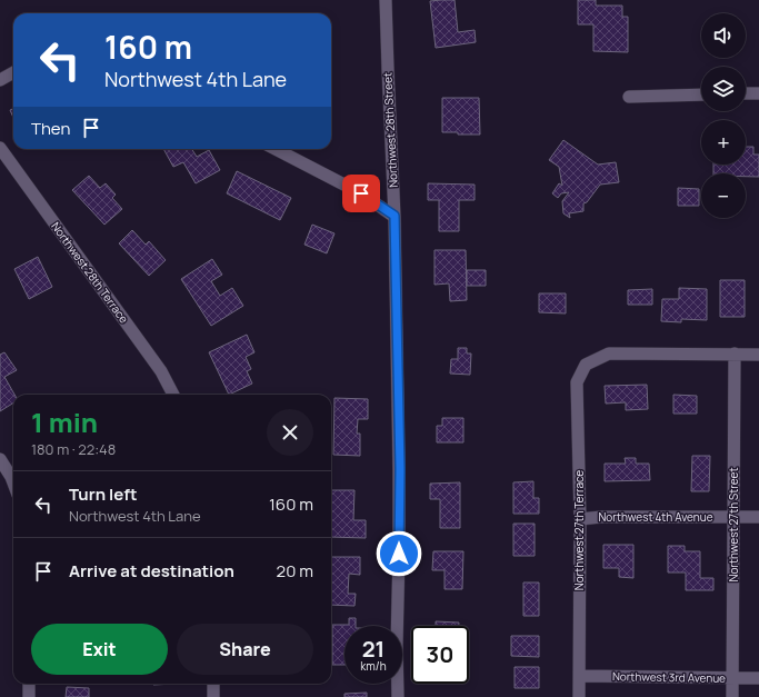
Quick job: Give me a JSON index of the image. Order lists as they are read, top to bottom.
{
  "streets": {
    "street": [
      "Northwest 28th Street",
      "Northwest 28th Terrace",
      "Northwest 4th Avenue",
      "Northwest 27th Street",
      "Northwest 27th Terrace",
      "Northwest 3rd Avenue"
    ]
  },
  "crossings": [
    ["Northwest 4th Avenue", "Northwest 27th Street"],
    ["Northwest 4th Avenue", "Northwest 27th Terrace"],
    ["Northwest 27th Street", "Northwest 27th Terrace"],
    ["Northwest 27th Street", "Northwest 3rd Avenue"],
    ["Northwest 27th Terrace", "Northwest 3rd Avenue"]
  ],
  "page": {
    "map_buttons": ["+", "−"],
    "turn": ["160 m", "Northwest 4th Lane"],
    "then": "Then",
    "heading": ["1 min", "180 m · 22:48"],
    "list": [
      {
        "name": "Turn left",
        "note": "Northwest 4th Lane",
        "value": "160 m"
      },
      {
        "name": "Arrive at destination",
        "value": "20 m"
      }
    ],
    "buttons": ["Exit", "Share"],
    "speed": "21 km/h",
    "limit": "30"
  }
}
